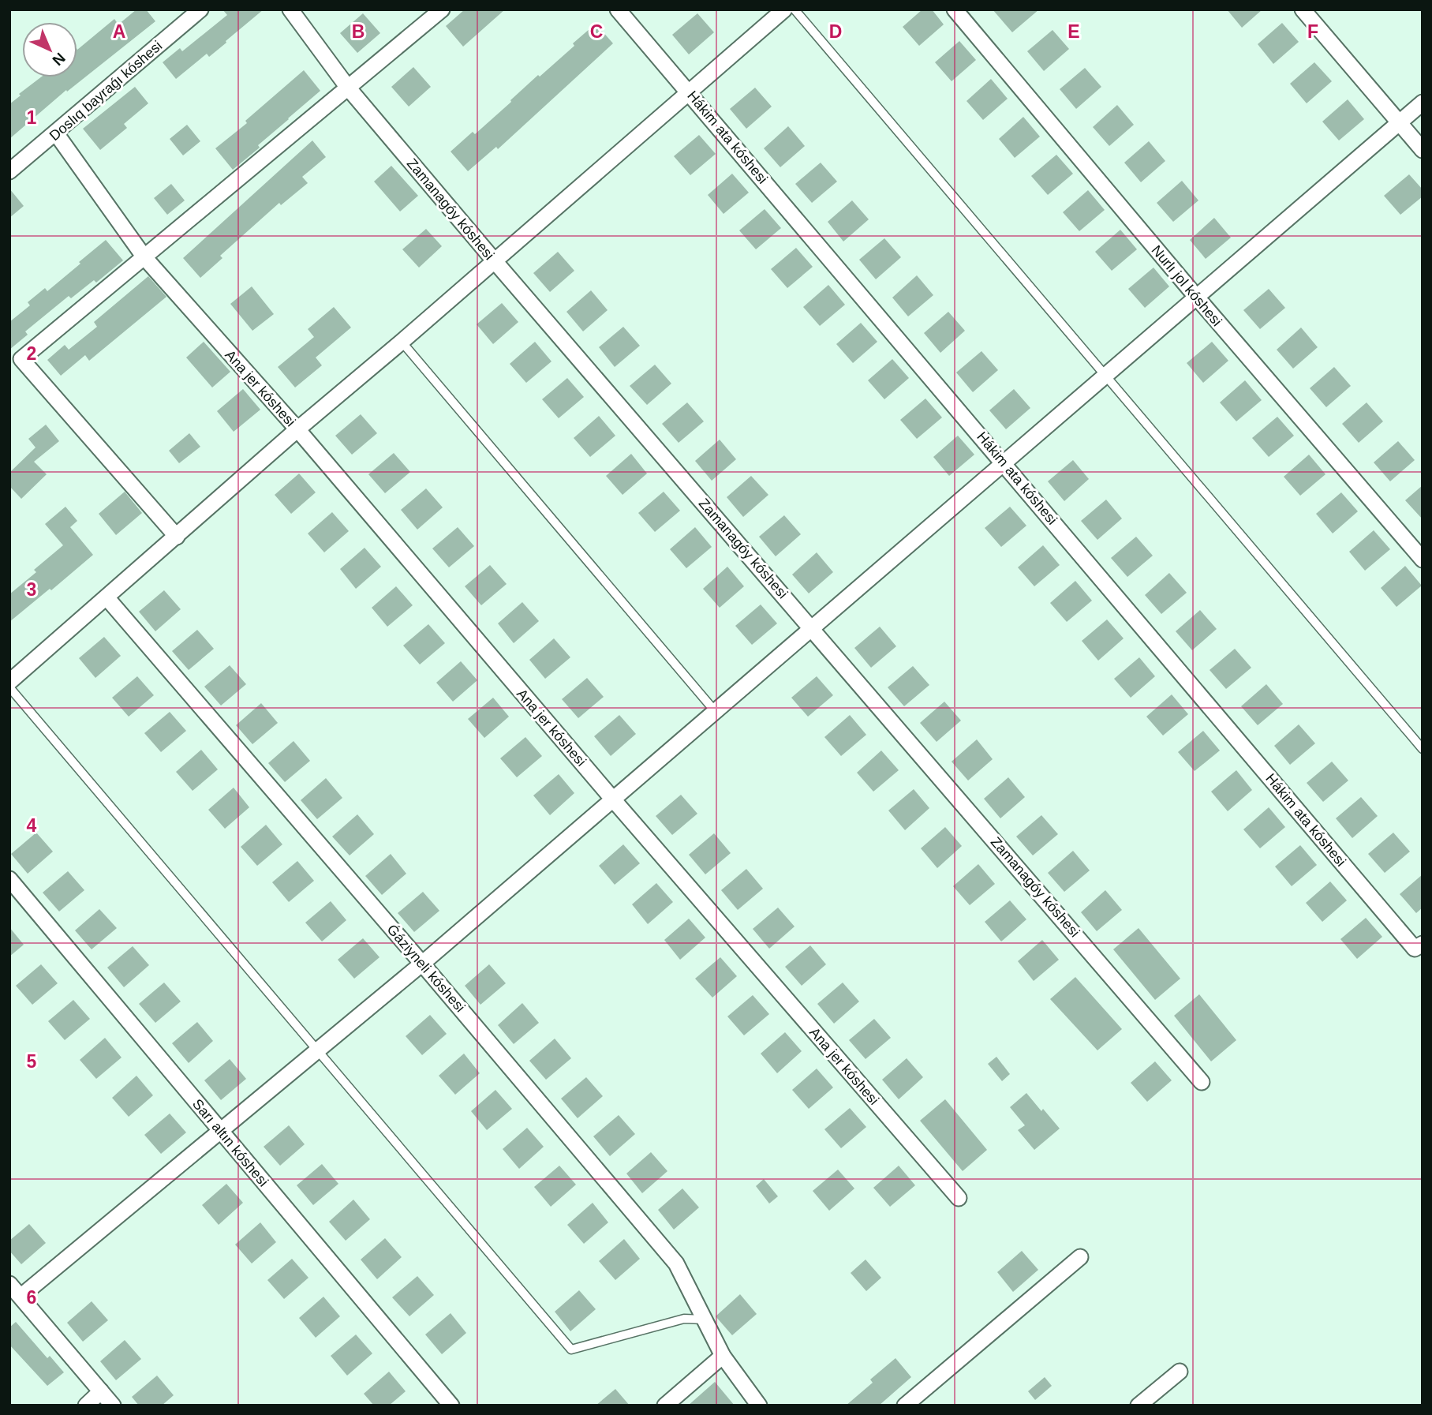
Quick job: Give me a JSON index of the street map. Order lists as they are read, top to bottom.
{
  "streets": {
    "street": [
      "Doslıq bayraǵı kóshesi",
      "Hákim ata kóshesi",
      "Zamanagóy kóshesi",
      "Nurlı jol kóshesi",
      "Ana jer kóshesi",
      "Ǵáziyneli kóshesi",
      "Sarı altın kóshesi"
    ]
  },
  "crossings": [
    ["Doslıq bayraǵı kóshesi", "Ana jer kóshesi"]
  ],
  "north": "bottom right",
  "grid": {
    "columns": [
      "A",
      "B",
      "C",
      "D",
      "E",
      "F"
    ],
    "rows": [
      "1",
      "2",
      "3",
      "4",
      "5",
      "6"
    ]
  }
}
